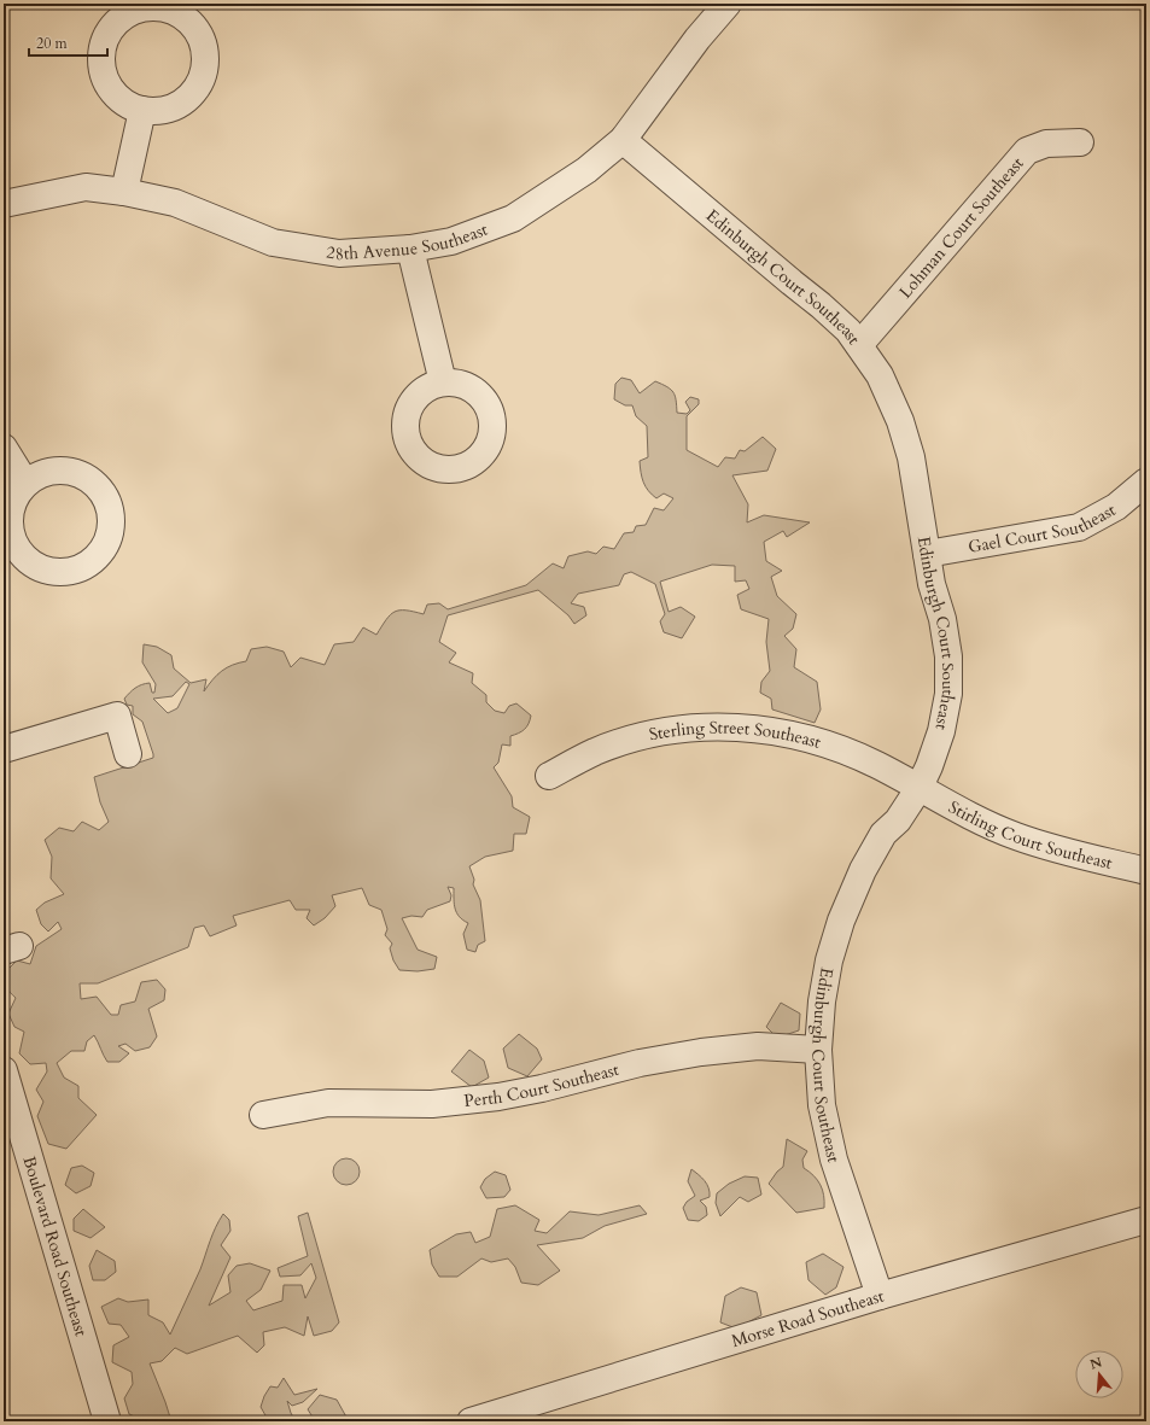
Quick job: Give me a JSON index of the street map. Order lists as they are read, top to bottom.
{
  "streets": {
    "street": [
      "Lohman Court Southeast",
      "28th Avenue Southeast",
      "Edinburgh Court Southeast",
      "Gael Court Southeast",
      "Sterling Street Southeast",
      "Stirling Court Southeast",
      "Perth Court Southeast",
      "Boulevard Road Southeast",
      "Morse Road Southeast"
    ]
  },
  "crossings": [
    ["Lohman Court Southeast", "Edinburgh Court Southeast"],
    ["28th Avenue Southeast", "Edinburgh Court Southeast"],
    ["Edinburgh Court Southeast", "Gael Court Southeast"],
    ["Edinburgh Court Southeast", "Sterling Street Southeast"],
    ["Edinburgh Court Southeast", "Stirling Court Southeast"],
    ["Edinburgh Court Southeast", "Perth Court Southeast"],
    ["Edinburgh Court Southeast", "Morse Road Southeast"],
    ["Sterling Street Southeast", "Stirling Court Southeast"]
  ],
  "scale_bar": "20 m",
  "north": "top"
}
